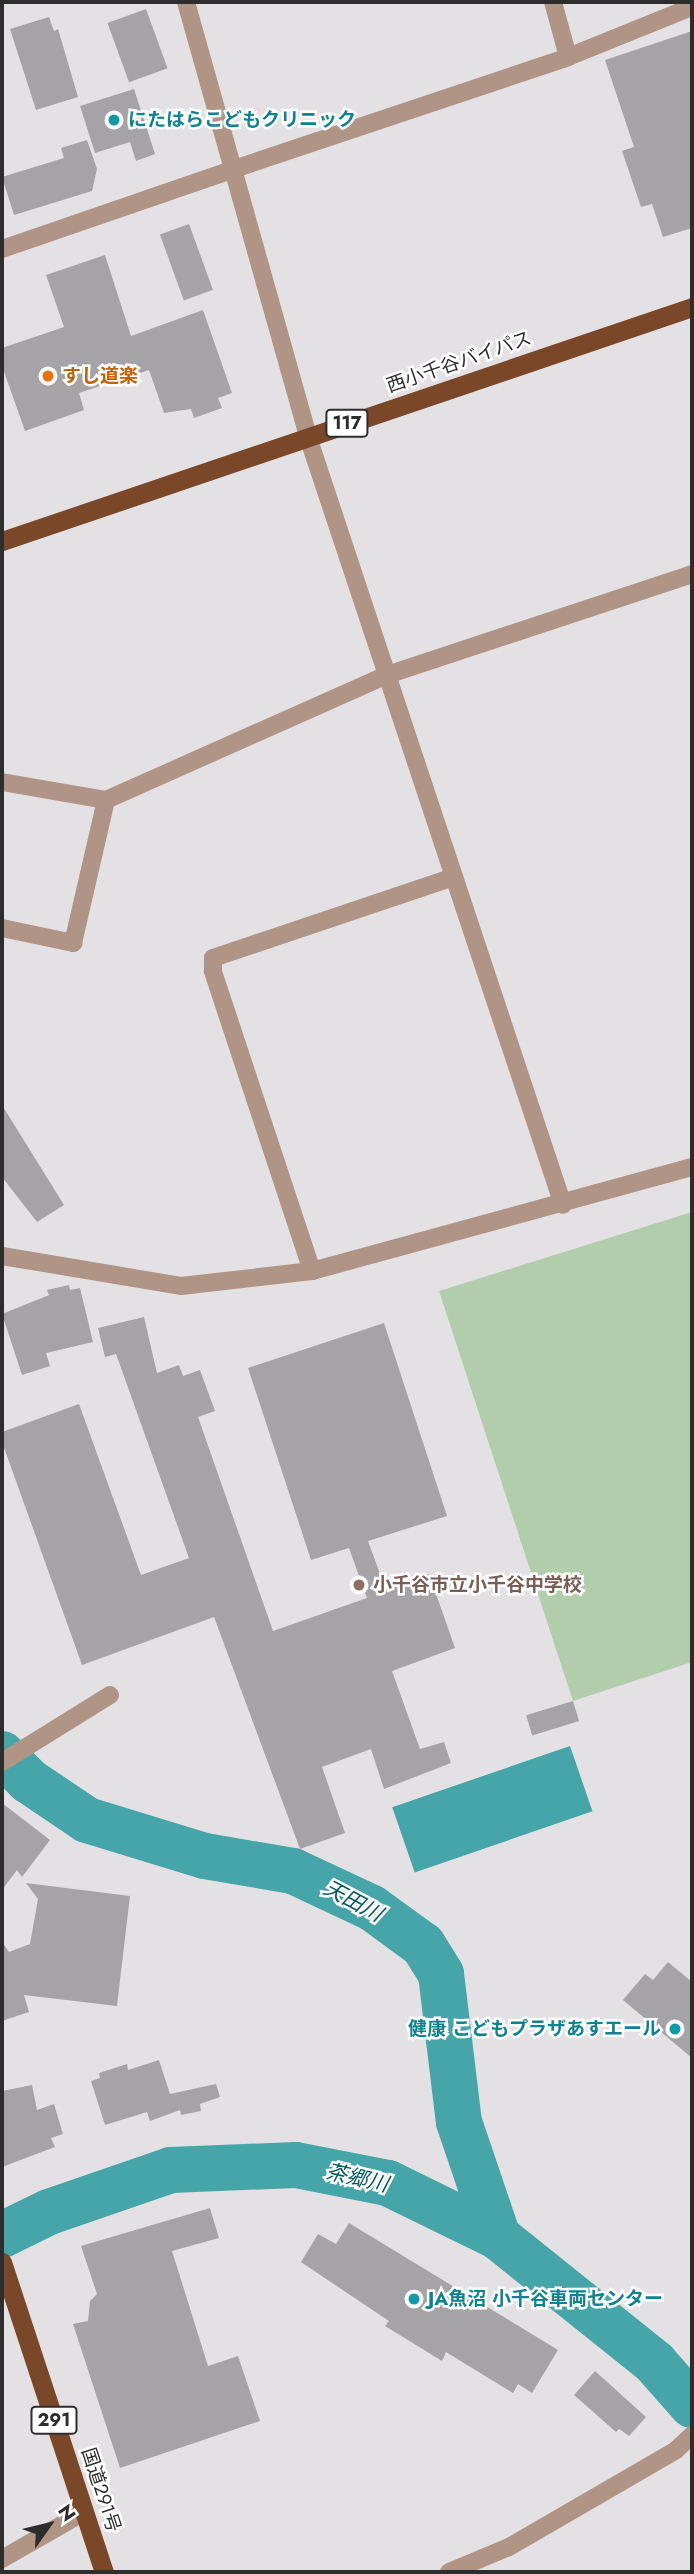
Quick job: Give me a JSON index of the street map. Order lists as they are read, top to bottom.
{
  "streets": {
    "highway": [
      "西小千谷バイパス",
      "117",
      "291",
      "国道291号"
    ]
  },
  "water": ["天田川", "茶郷川"],
  "places": [
    "にたはらこどもクリニック",
    "すし道楽",
    "小千谷市立小千谷中学校",
    "健康 こどもプラザあすエール",
    "JA魚沼 小千谷車両センター"
  ],
  "north": "top right"
}
